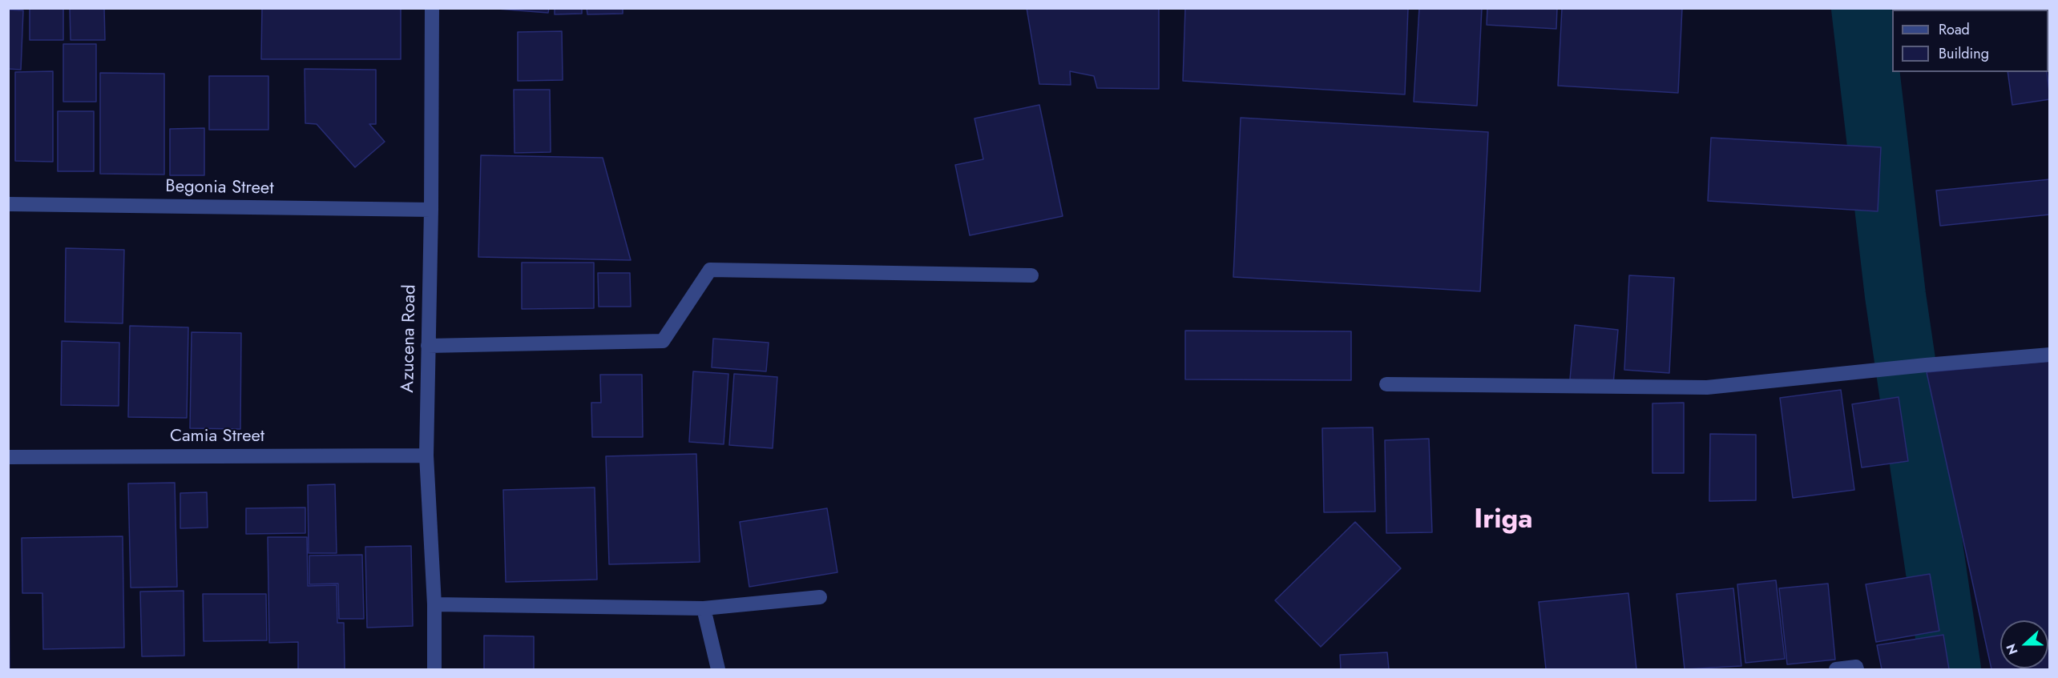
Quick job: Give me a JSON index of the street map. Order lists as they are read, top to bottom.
{
  "streets": {
    "street": ["Begonia Street", "Azucena Road", "Camia Street"]
  },
  "crossings": [
    ["Begonia Street", "Azucena Road"],
    ["Azucena Road", "Camia Street"]
  ],
  "districts": ["Iriga"],
  "legend": ["Road", "Building"],
  "north": "left"
}
